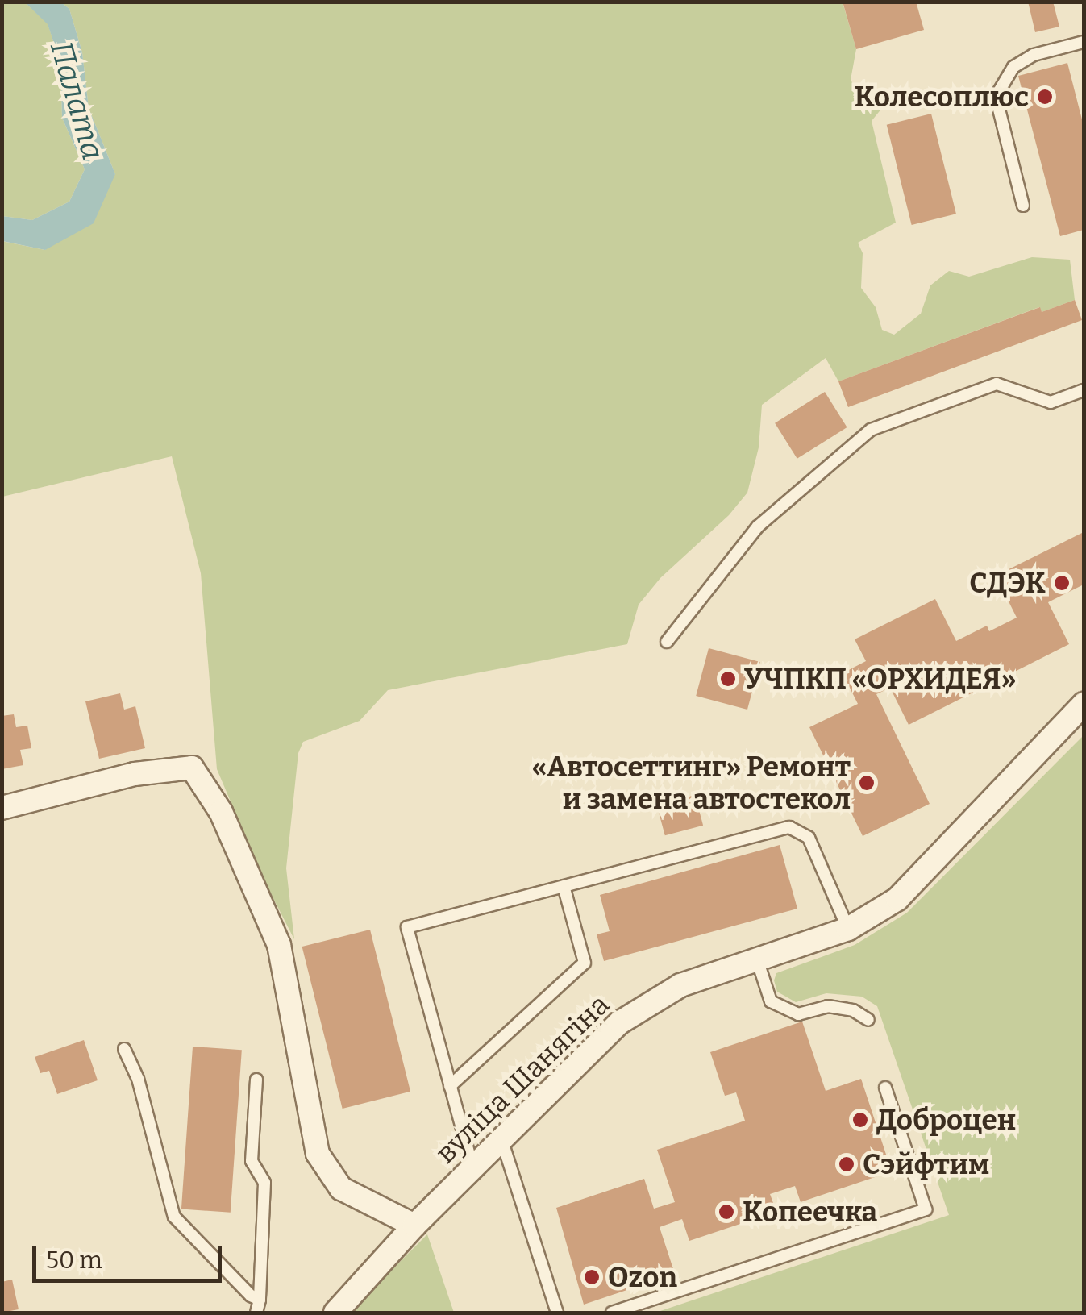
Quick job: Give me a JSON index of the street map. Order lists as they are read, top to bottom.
{
  "streets": {
    "street": ["вуліца Шанягіна"]
  },
  "water": ["Палата"],
  "places": [
    "Колесоплюс",
    "СДЭК",
    "УЧПКП «ОРХИДЕЯ»",
    "«Автосеттинг» Ремонт и замена автостекол",
    "Доброцен",
    "Сэйфтим",
    "Копеечка",
    "Ozon"
  ],
  "scale_bar": "50 m"
}
